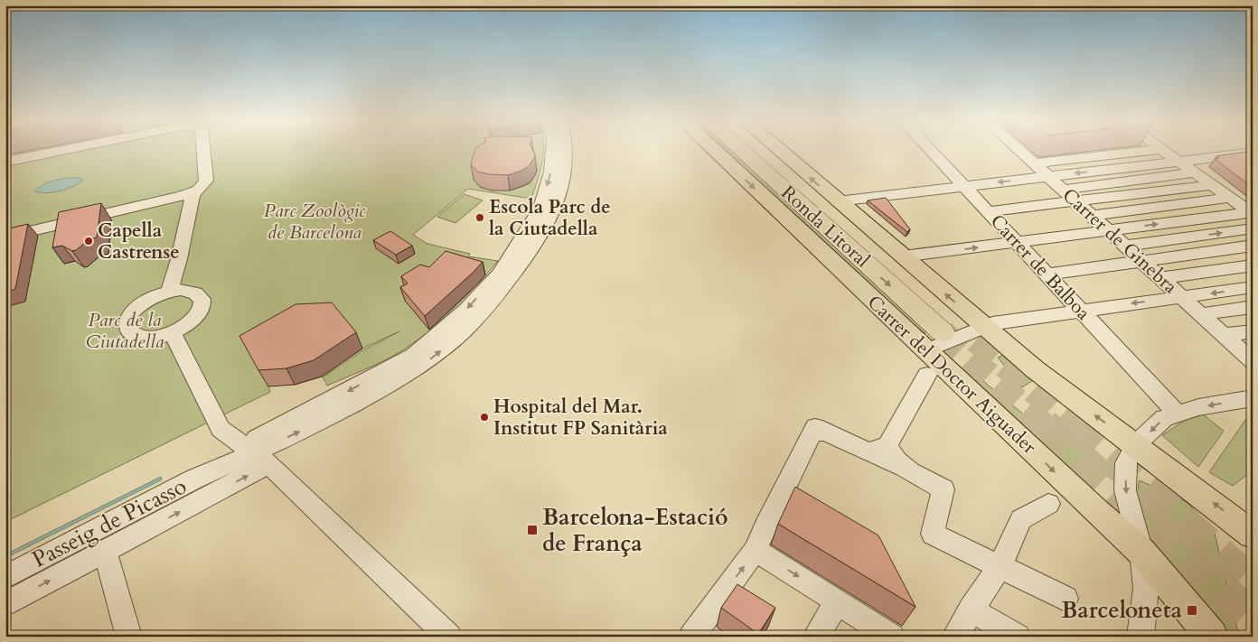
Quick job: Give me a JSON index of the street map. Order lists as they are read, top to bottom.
{
  "streets": {
    "highway": ["Ronda Litoral"],
    "main road": ["Carrer del Doctor Aiguader"],
    "street": ["Carrer de Ginebra", "Carrer de Balboa", "Passeig de Picasso"]
  },
  "crossings": [
    ["Ronda Litoral", "Carrer del Doctor Aiguader"]
  ],
  "parks": ["Parc Zoològic de Barcelona", "Parc de la Ciutadella"],
  "places": {
    "other": ["Escola Parc de la Ciutadella", "Capella Castrense", "Hospital del Mar. Institut FP Sanitària"],
    "transit": ["Barcelona-Estació de França", "Barceloneta"]
  }
}
